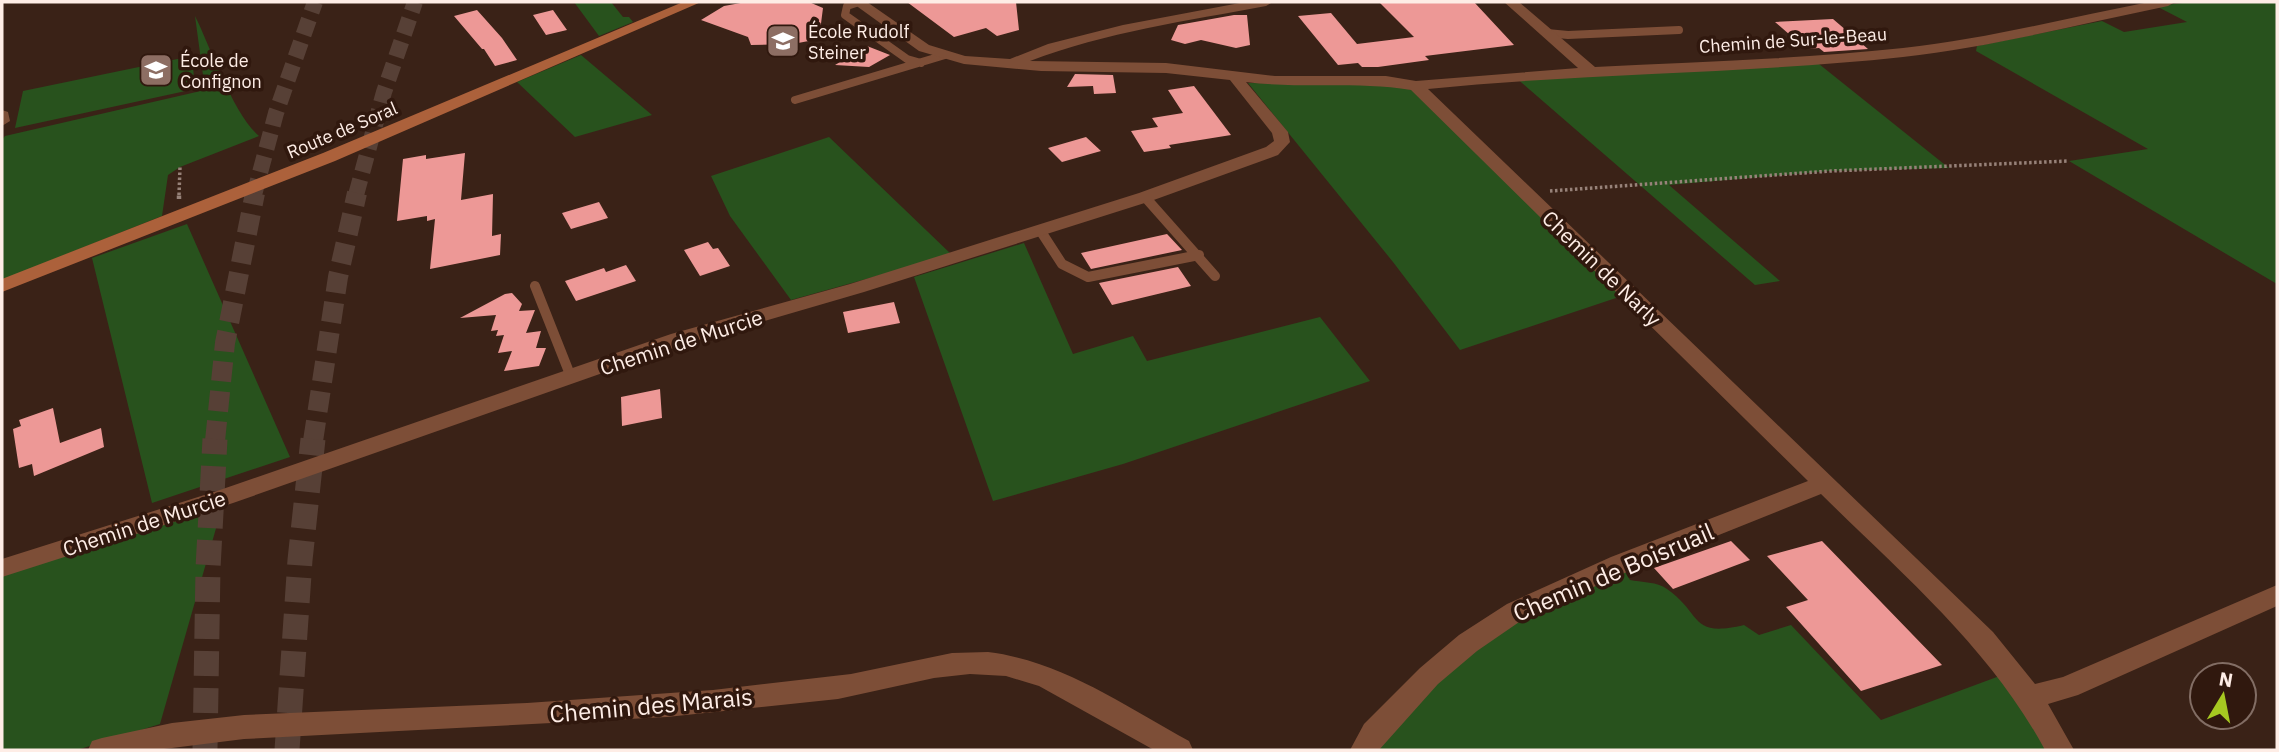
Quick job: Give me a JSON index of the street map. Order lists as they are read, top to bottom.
{
  "streets": {
    "street": [
      "Chemin de Sur-le-Beau",
      "Route de Soral",
      "Chemin de Narly",
      "Chemin de Murcie",
      "Chemin de Boisruail",
      "Chemin des Marais"
    ]
  },
  "crossings": [
    ["Chemin de Sur-le-Beau", "Chemin de Narly"],
    ["Chemin de Narly", "Chemin de Boisruail"]
  ],
  "places": {
    "school or university": ["École Rudolf Steiner", "École de Confignon"]
  },
  "north": "top"
}
